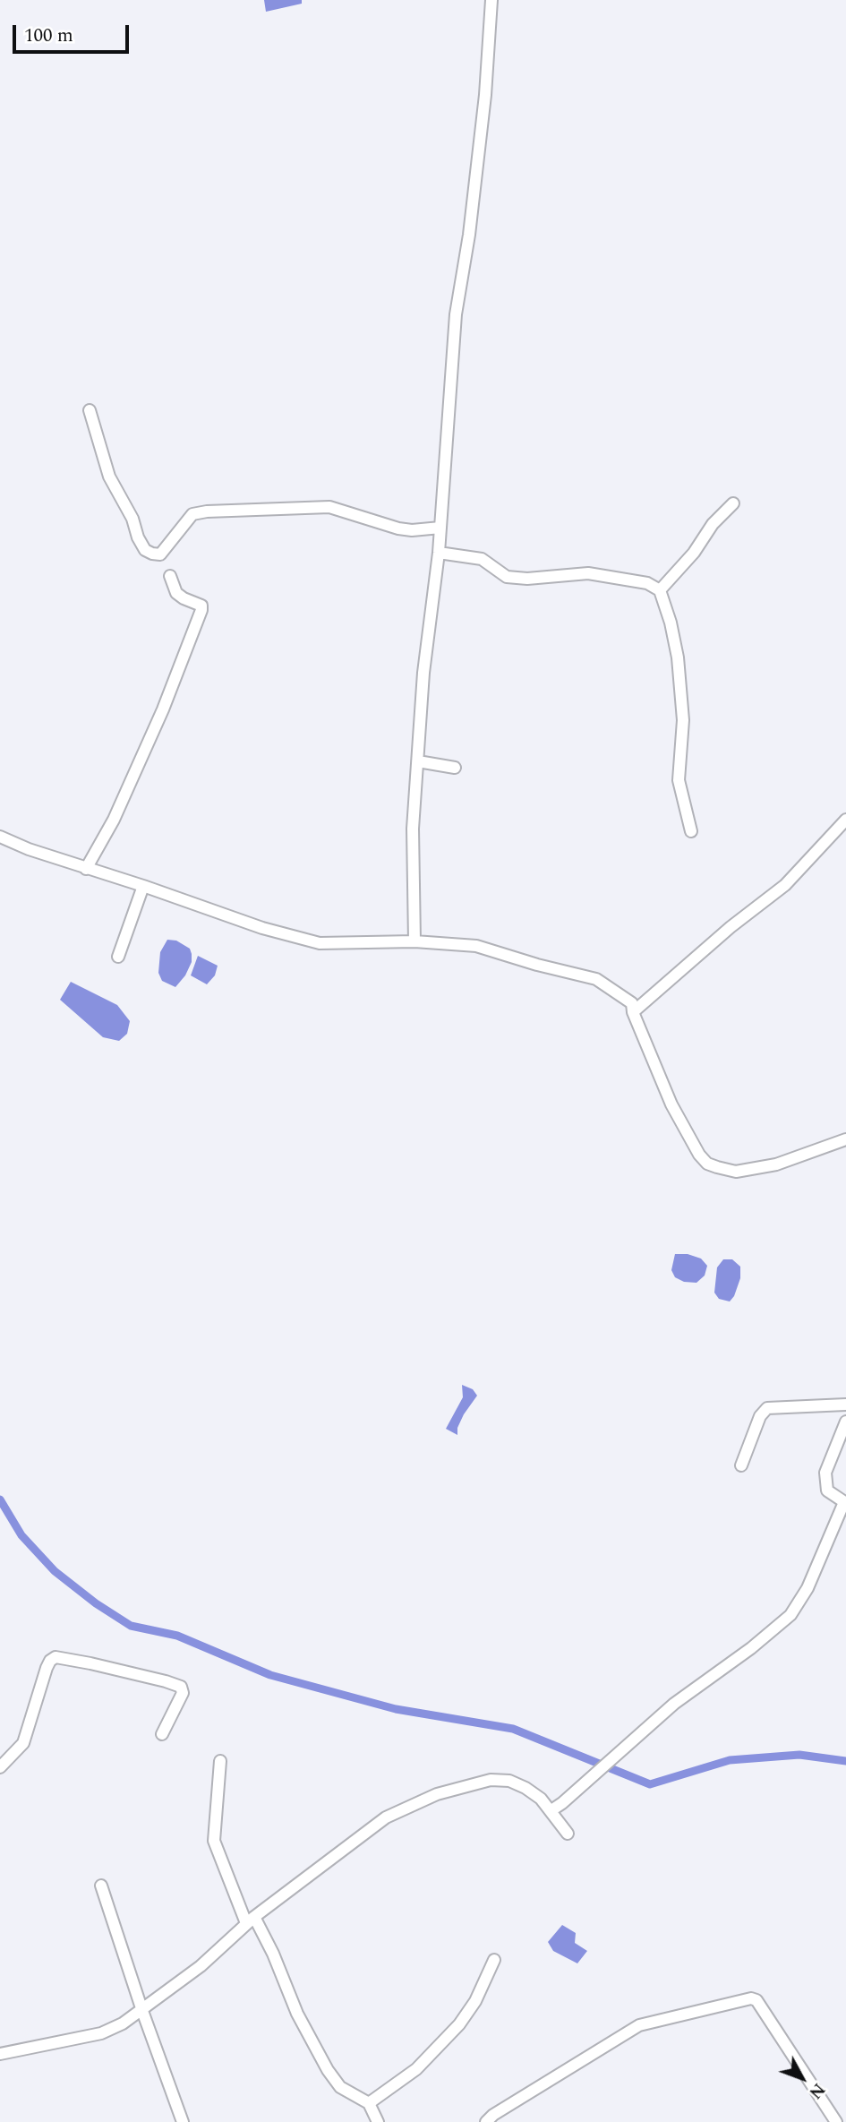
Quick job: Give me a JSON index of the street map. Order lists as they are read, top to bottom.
{
  "scale_bar": "100 m",
  "north": "bottom right"
}
